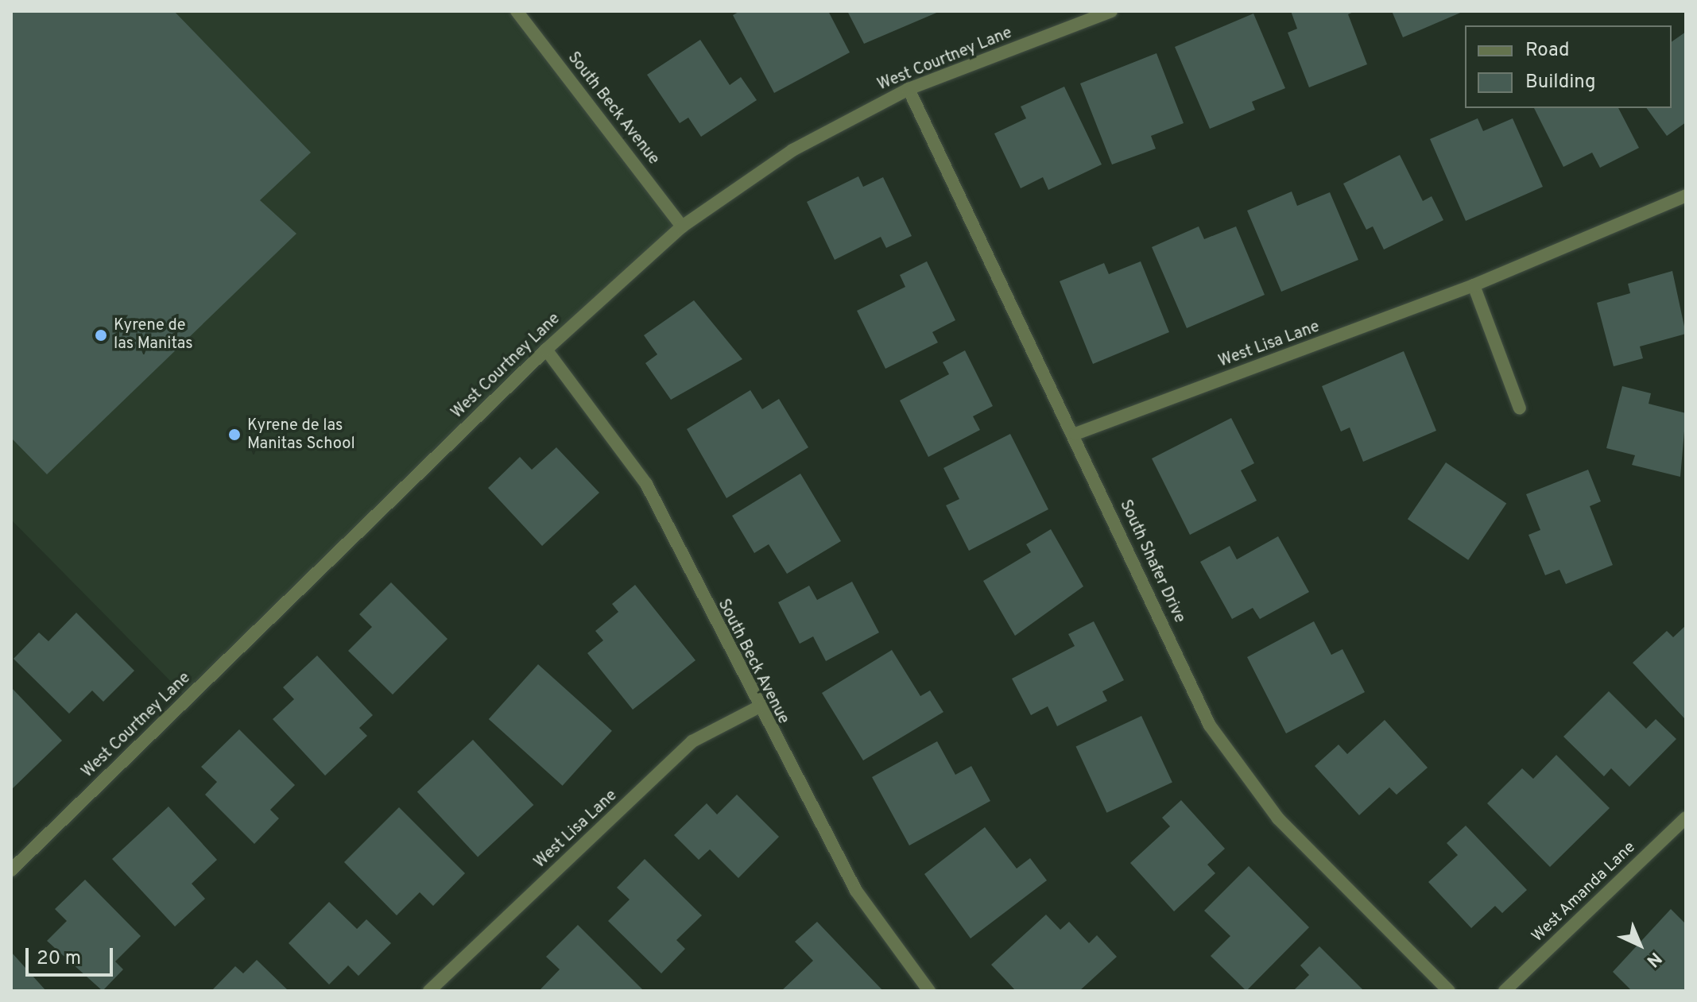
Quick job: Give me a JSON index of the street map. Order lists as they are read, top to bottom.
{
  "streets": {
    "street": [
      "West Courtney Lane",
      "South Beck Avenue",
      "West Lisa Lane",
      "South Shafer Drive",
      "West Amanda Lane"
    ]
  },
  "crossings": [
    ["West Courtney Lane", "South Beck Avenue"],
    ["West Courtney Lane", "South Shafer Drive"],
    ["South Beck Avenue", "West Lisa Lane"],
    ["West Lisa Lane", "South Shafer Drive"]
  ],
  "places": ["Kyrene de las Manitas", "Kyrene de las Manitas School"],
  "legend": ["Road", "Building"],
  "scale_bar": "20 m",
  "north": "bottom right"
}
